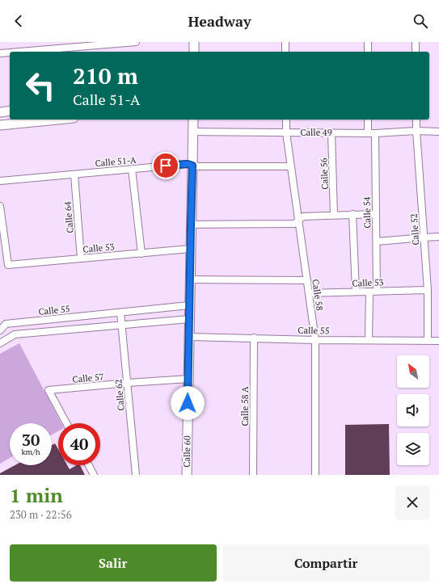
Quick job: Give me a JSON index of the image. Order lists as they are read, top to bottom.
{
  "streets": {
    "street": [
      "Calle 49",
      "Calle 51-A",
      "Calle 56",
      "Calle 54",
      "Calle 64",
      "Calle 52",
      "Calle 53",
      "Calle 58",
      "Calle 55",
      "Calle 57",
      "Calle 62",
      "Calle 58 A",
      "Calle 60"
    ]
  },
  "crossings": [
    ["Calle 49", "Calle 56"],
    ["Calle 49", "Calle 54"],
    ["Calle 49", "Calle 52"],
    ["Calle 49", "Calle 58"],
    ["Calle 49", "Calle 60"],
    ["Calle 51-A", "Calle 64"],
    ["Calle 51-A", "Calle 58"],
    ["Calle 51-A", "Calle 60"],
    ["Calle 54", "Calle 53"],
    ["Calle 64", "Calle 53"],
    ["Calle 52", "Calle 53"],
    ["Calle 52", "Calle 55"],
    ["Calle 53", "Calle 58"],
    ["Calle 53", "Calle 60"],
    ["Calle 58", "Calle 55"],
    ["Calle 55", "Calle 62"],
    ["Calle 55", "Calle 58 A"],
    ["Calle 55", "Calle 60"],
    ["Calle 57", "Calle 62"],
    ["Calle 57", "Calle 60"]
  ],
  "north": "top left",
  "page": {
    "header": "Headway",
    "turn": ["210 m", "Calle 51-A"],
    "speed": "30 km/h",
    "limit": "40",
    "heading": ["1 min", "230 m · 22:56"],
    "buttons": ["Salir", "Compartir"]
  }
}
